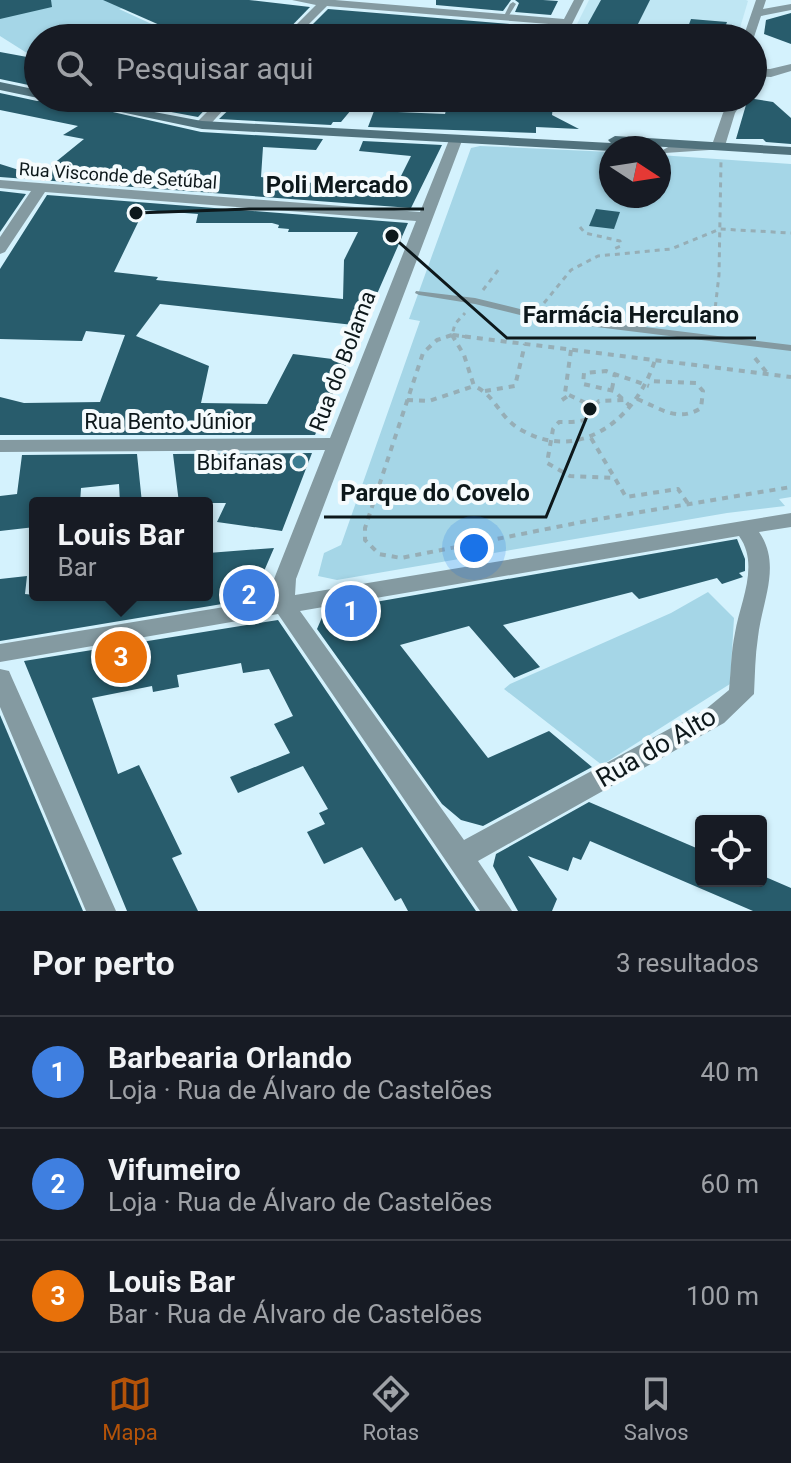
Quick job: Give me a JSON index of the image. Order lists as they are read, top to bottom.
{
  "streets": {
    "street": [
      "Rua Visconde de Setúbal",
      "Rua do Bolama",
      "Rua Bento Júnior",
      "Rua do Alto"
    ]
  },
  "crossings": [
    ["Rua Visconde de Setúbal", "Rua do Bolama"],
    ["Rua do Bolama", "Rua Bento Júnior"]
  ],
  "places": [
    "Poli Mercado",
    "Farmácia Herculano",
    "Parque do Covelo",
    "Bbifanas"
  ],
  "north": "right",
  "page": {
    "search": "Pesquisar aqui",
    "popup": ["Louis Bar", "Bar"],
    "pins": ["2", "1", "3"],
    "heading": ["Por perto", "3 resultados"],
    "list": [
      {
        "mark": "1",
        "name": "Barbearia Orlando",
        "note": "Loja · Rua de Álvaro de Castelões",
        "value": "40 m"
      },
      {
        "mark": "2",
        "name": "Vifumeiro",
        "note": "Loja · Rua de Álvaro de Castelões",
        "value": "60 m"
      },
      {
        "mark": "3",
        "name": "Louis Bar",
        "note": "Bar · Rua de Álvaro de Castelões",
        "value": "100 m"
      }
    ],
    "nav": ["Mapa", "Rotas", "Salvos"]
  }
}
